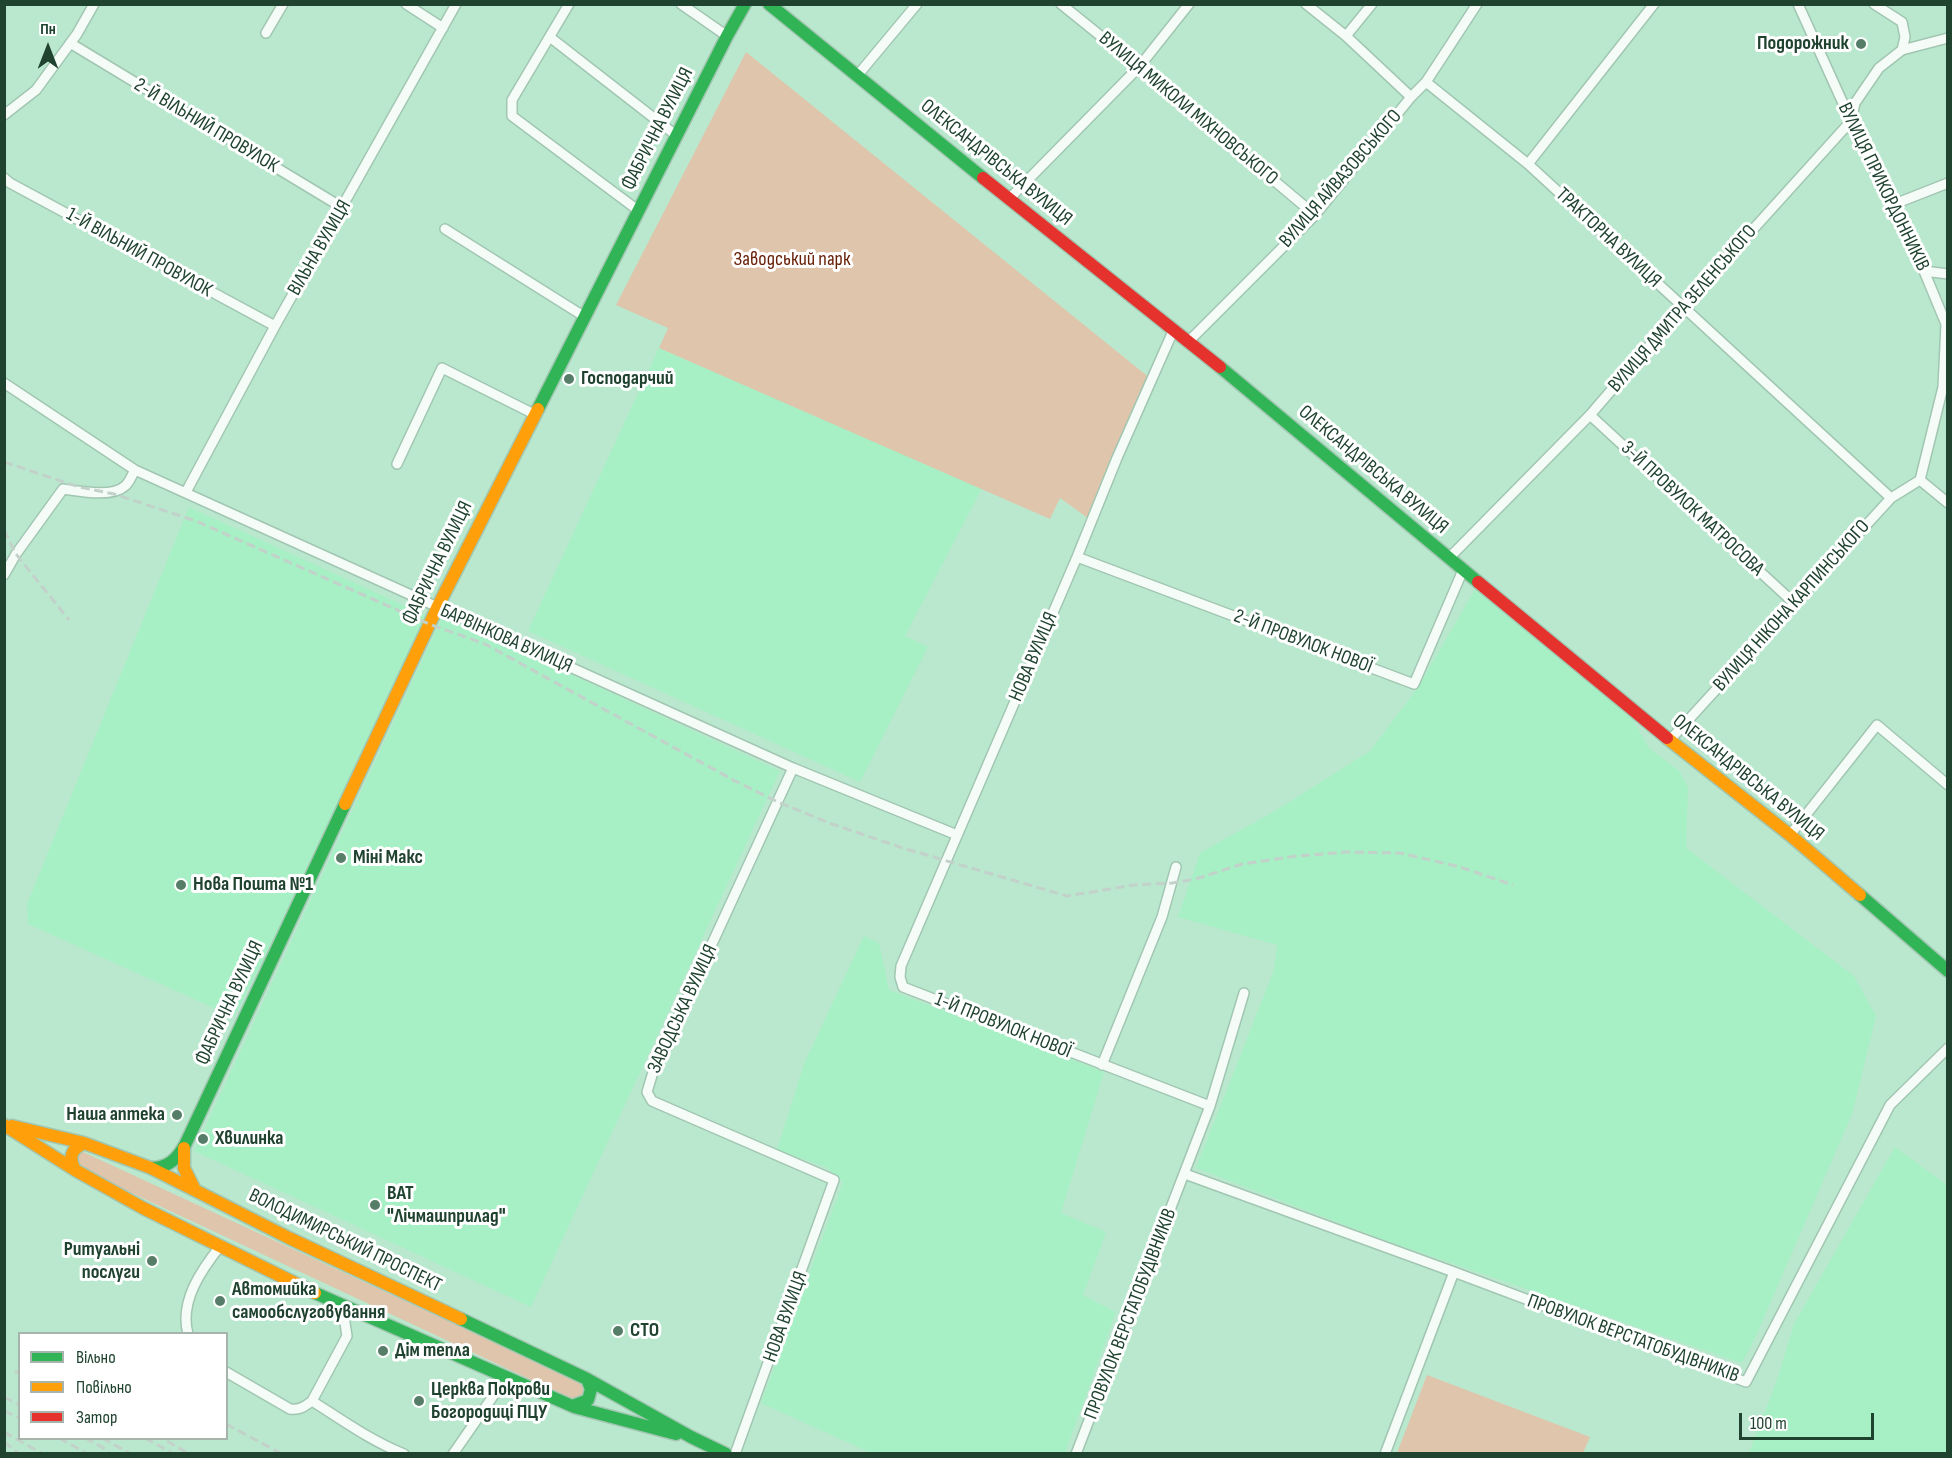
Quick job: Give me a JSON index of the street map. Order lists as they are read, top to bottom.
{
  "streets": {
    "main road": ["ФАБРИЧНА ВУЛИЦЯ", "ОЛЕКСАНДРІВСЬКА ВУЛИЦЯ", "ВОЛОДИМИРСЬКИЙ ПРОСПЕКТ"],
    "street": [
      "ВУЛИЦЯ МИКОЛИ МІХНОВСЬКОГО",
      "2-Й ВІЛЬНИЙ ПРОВУЛОК",
      "ВУЛИЦЯ АЙВАЗОВСЬКОГО",
      "ВУЛИЦЯ ПРИКОРДОННИКІВ",
      "ТРАКТОРНА ВУЛИЦЯ",
      "ВІЛЬНА ВУЛИЦЯ",
      "1-Й ВІЛЬНИЙ ПРОВУЛОК",
      "ВУЛИЦЯ ДМИТРА ЗЕЛЕНСЬКОГО",
      "3-Й ПРОВУЛОК МАТРОСОВА",
      "ВУЛИЦЯ НІКОНА КАРПИНСЬКОГО",
      "БАРВІНКОВА ВУЛИЦЯ",
      "2-Й ПРОВУЛОК НОВОЇ",
      "НОВА ВУЛИЦЯ",
      "ЗАВОДСЬКА ВУЛИЦЯ",
      "1-Й ПРОВУЛОК НОВОЇ",
      "ПРОВУЛОК ВЕРСТАТОБУДІВНИКІВ"
    ]
  },
  "crossings": [
    ["ВУЛИЦЯ МИКОЛИ МІХНОВСЬКОГО", "ВУЛИЦЯ АЙВАЗОВСЬКОГО"],
    ["2-Й ВІЛЬНИЙ ПРОВУЛОК", "ВІЛЬНА ВУЛИЦЯ"],
    ["ФАБРИЧНА ВУЛИЦЯ", "БАРВІНКОВА ВУЛИЦЯ"],
    ["ОЛЕКСАНДРІВСЬКА ВУЛИЦЯ", "ВУЛИЦЯ АЙВАЗОВСЬКОГО"],
    ["ОЛЕКСАНДРІВСЬКА ВУЛИЦЯ", "ВУЛИЦЯ ДМИТРА ЗЕЛЕНСЬКОГО"],
    ["ОЛЕКСАНДРІВСЬКА ВУЛИЦЯ", "ВУЛИЦЯ НІКОНА КАРПИНСЬКОГО"],
    ["ОЛЕКСАНДРІВСЬКА ВУЛИЦЯ", "2-Й ПРОВУЛОК НОВОЇ"],
    ["ОЛЕКСАНДРІВСЬКА ВУЛИЦЯ", "НОВА ВУЛИЦЯ"],
    ["ВУЛИЦЯ АЙВАЗОВСЬКОГО", "ТРАКТОРНА ВУЛИЦЯ"],
    ["ВУЛИЦЯ ПРИКОРДОННИКІВ", "ВУЛИЦЯ ДМИТРА ЗЕЛЕНСЬКОГО"],
    ["ВУЛИЦЯ ПРИКОРДОННИКІВ", "ВУЛИЦЯ НІКОНА КАРПИНСЬКОГО"],
    ["ТРАКТОРНА ВУЛИЦЯ", "ВУЛИЦЯ ДМИТРА ЗЕЛЕНСЬКОГО"],
    ["ТРАКТОРНА ВУЛИЦЯ", "ВУЛИЦЯ НІКОНА КАРПИНСЬКОГО"],
    ["ВІЛЬНА ВУЛИЦЯ", "1-Й ВІЛЬНИЙ ПРОВУЛОК"],
    ["ВІЛЬНА ВУЛИЦЯ", "БАРВІНКОВА ВУЛИЦЯ"],
    ["ВУЛИЦЯ ДМИТРА ЗЕЛЕНСЬКОГО", "3-Й ПРОВУЛОК МАТРОСОВА"],
    ["3-Й ПРОВУЛОК МАТРОСОВА", "ВУЛИЦЯ НІКОНА КАРПИНСЬКОГО"],
    ["БАРВІНКОВА ВУЛИЦЯ", "НОВА ВУЛИЦЯ"],
    ["БАРВІНКОВА ВУЛИЦЯ", "ЗАВОДСЬКА ВУЛИЦЯ"],
    ["2-Й ПРОВУЛОК НОВОЇ", "НОВА ВУЛИЦЯ"],
    ["НОВА ВУЛИЦЯ", "ЗАВОДСЬКА ВУЛИЦЯ"],
    ["НОВА ВУЛИЦЯ", "1-Й ПРОВУЛОК НОВОЇ"],
    ["1-Й ПРОВУЛОК НОВОЇ", "ПРОВУЛОК ВЕРСТАТОБУДІВНИКІВ"]
  ],
  "parks": ["Заводський парк"],
  "places": [
    "Подорожник",
    "Господарчий",
    "Міні Макс",
    "Нова Пошта №1",
    "Наша аптека",
    "Хвилинка",
    "ВАТ \"Лічмашприлад\"",
    "Ритуальні послуги",
    "Автомийка самообслуговування",
    "СТО",
    "Дім тепла",
    "Церква Покрови Богородиці ПЦУ"
  ],
  "legend": ["Вільно", "Повільно", "Затор"],
  "scale_bar": "100 m",
  "north": "top"
}
